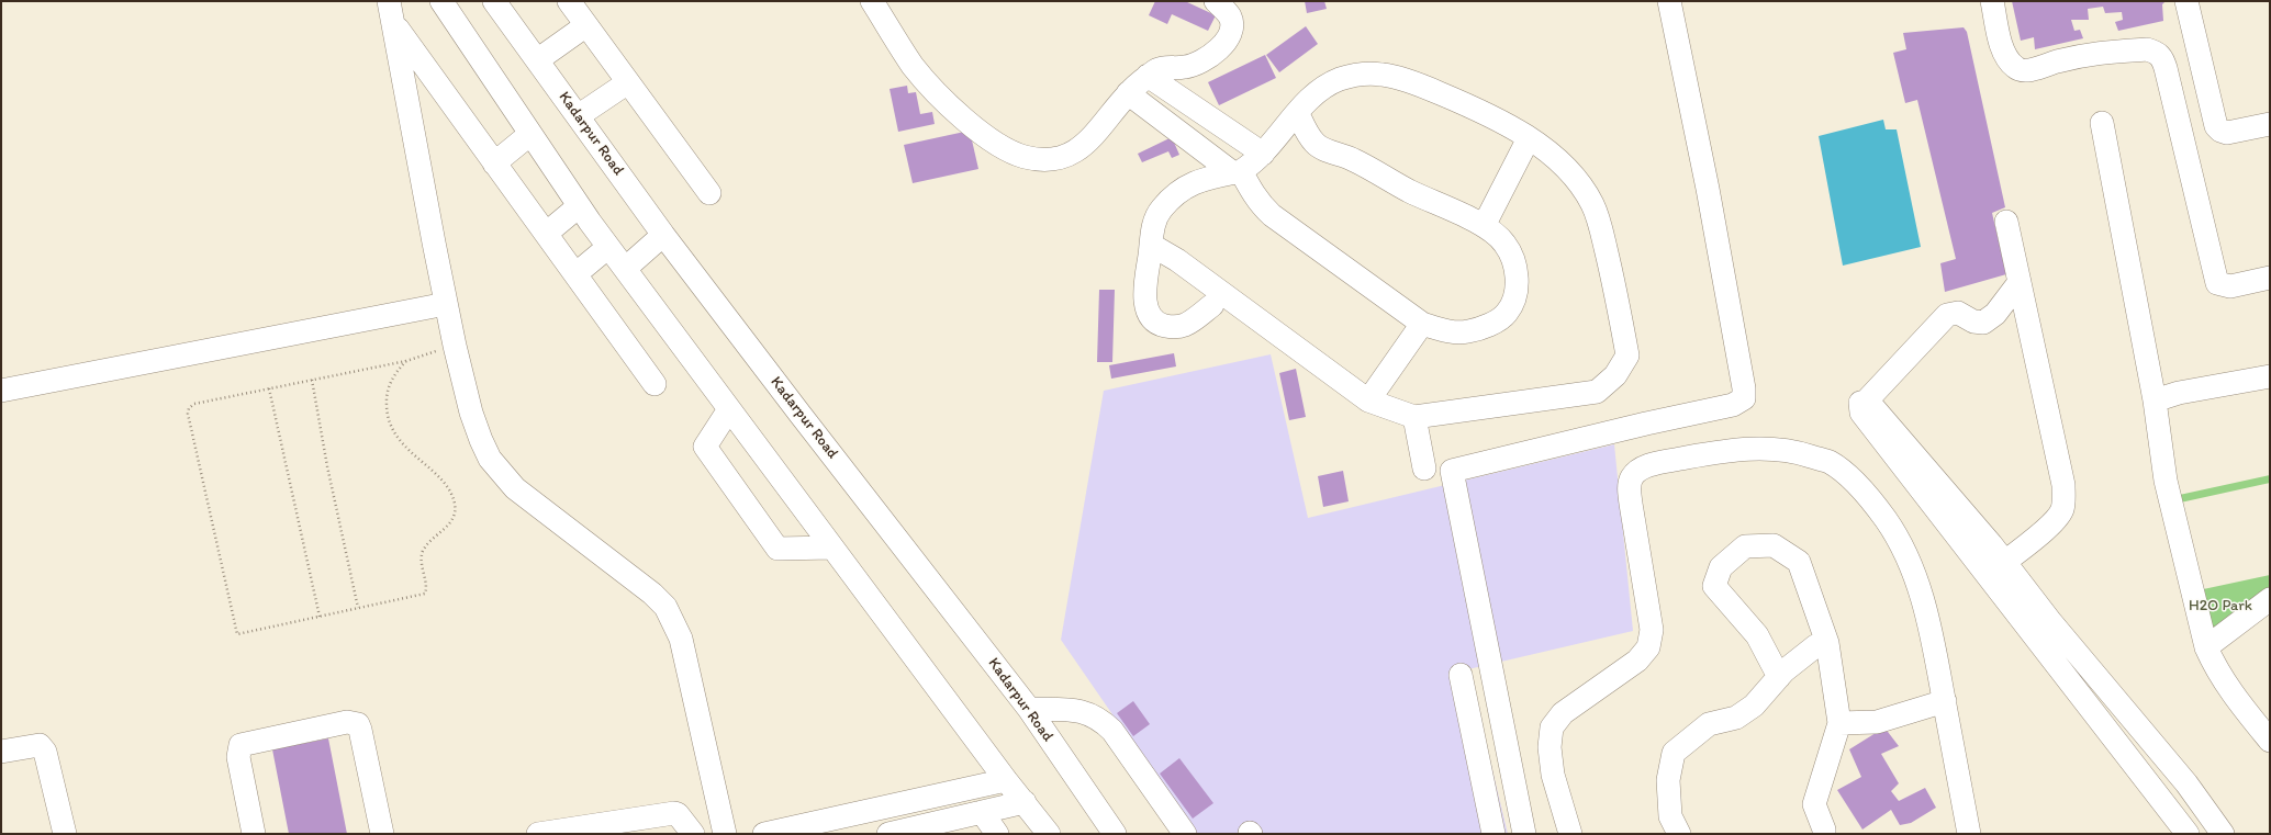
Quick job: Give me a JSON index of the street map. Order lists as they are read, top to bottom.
{
  "streets": {
    "street": ["Kadarpur Road"]
  },
  "parks": ["H2O Park"]
}
